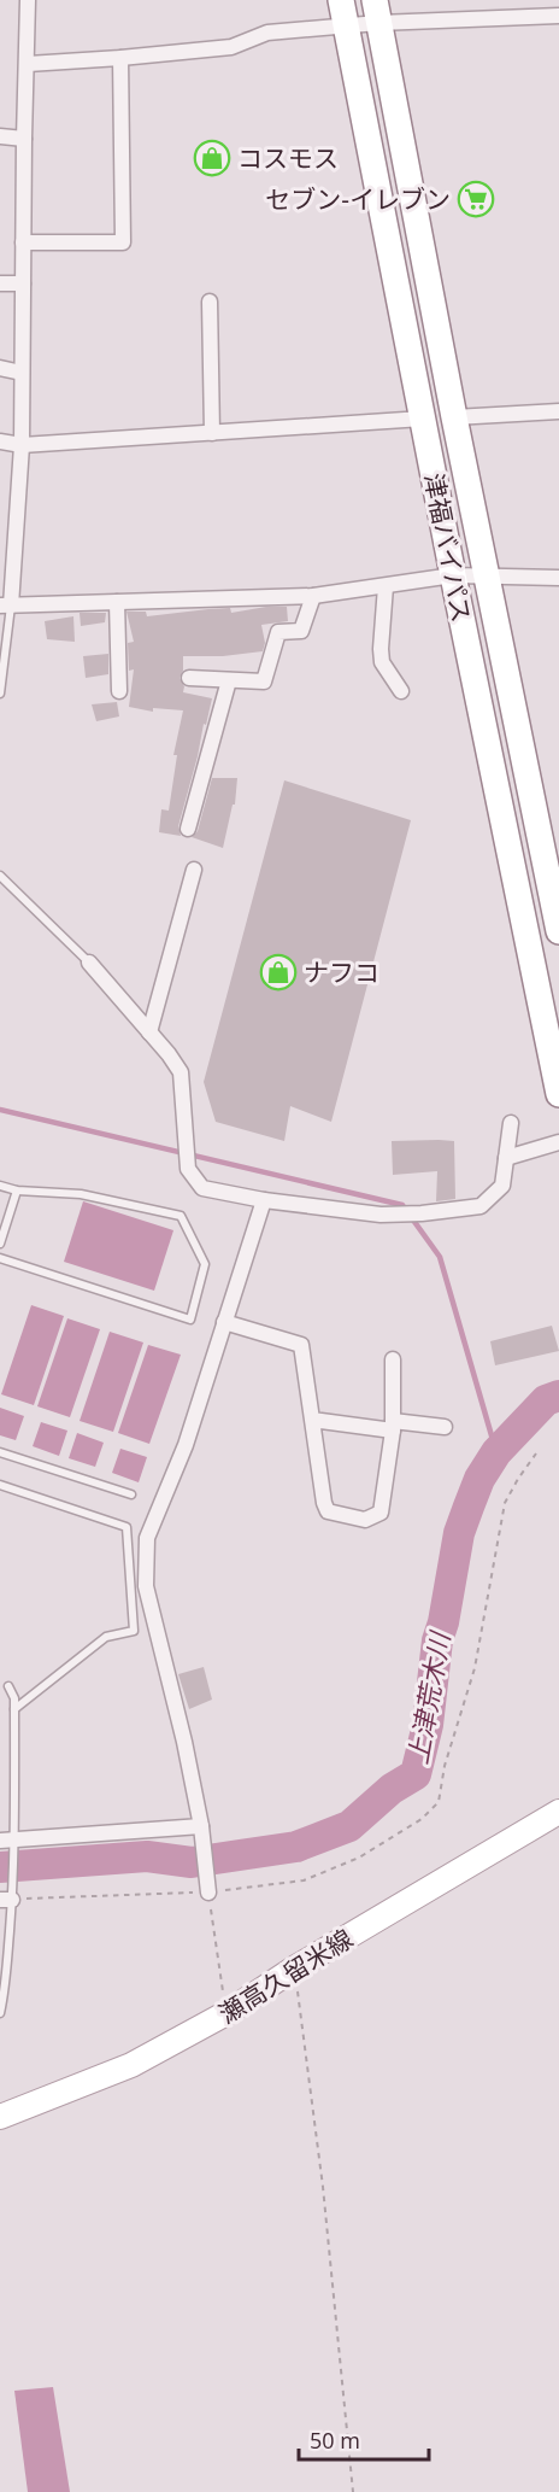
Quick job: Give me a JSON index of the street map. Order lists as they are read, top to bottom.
{
  "streets": {
    "highway": ["津福バイパス"],
    "main road": ["瀬高久留米線"]
  },
  "water": ["上津荒木川"],
  "places": {
    "shop": ["コスモス", "ナフコ"],
    "supermarket": ["セブン-イレブン"]
  },
  "scale_bar": "50 m"
}
